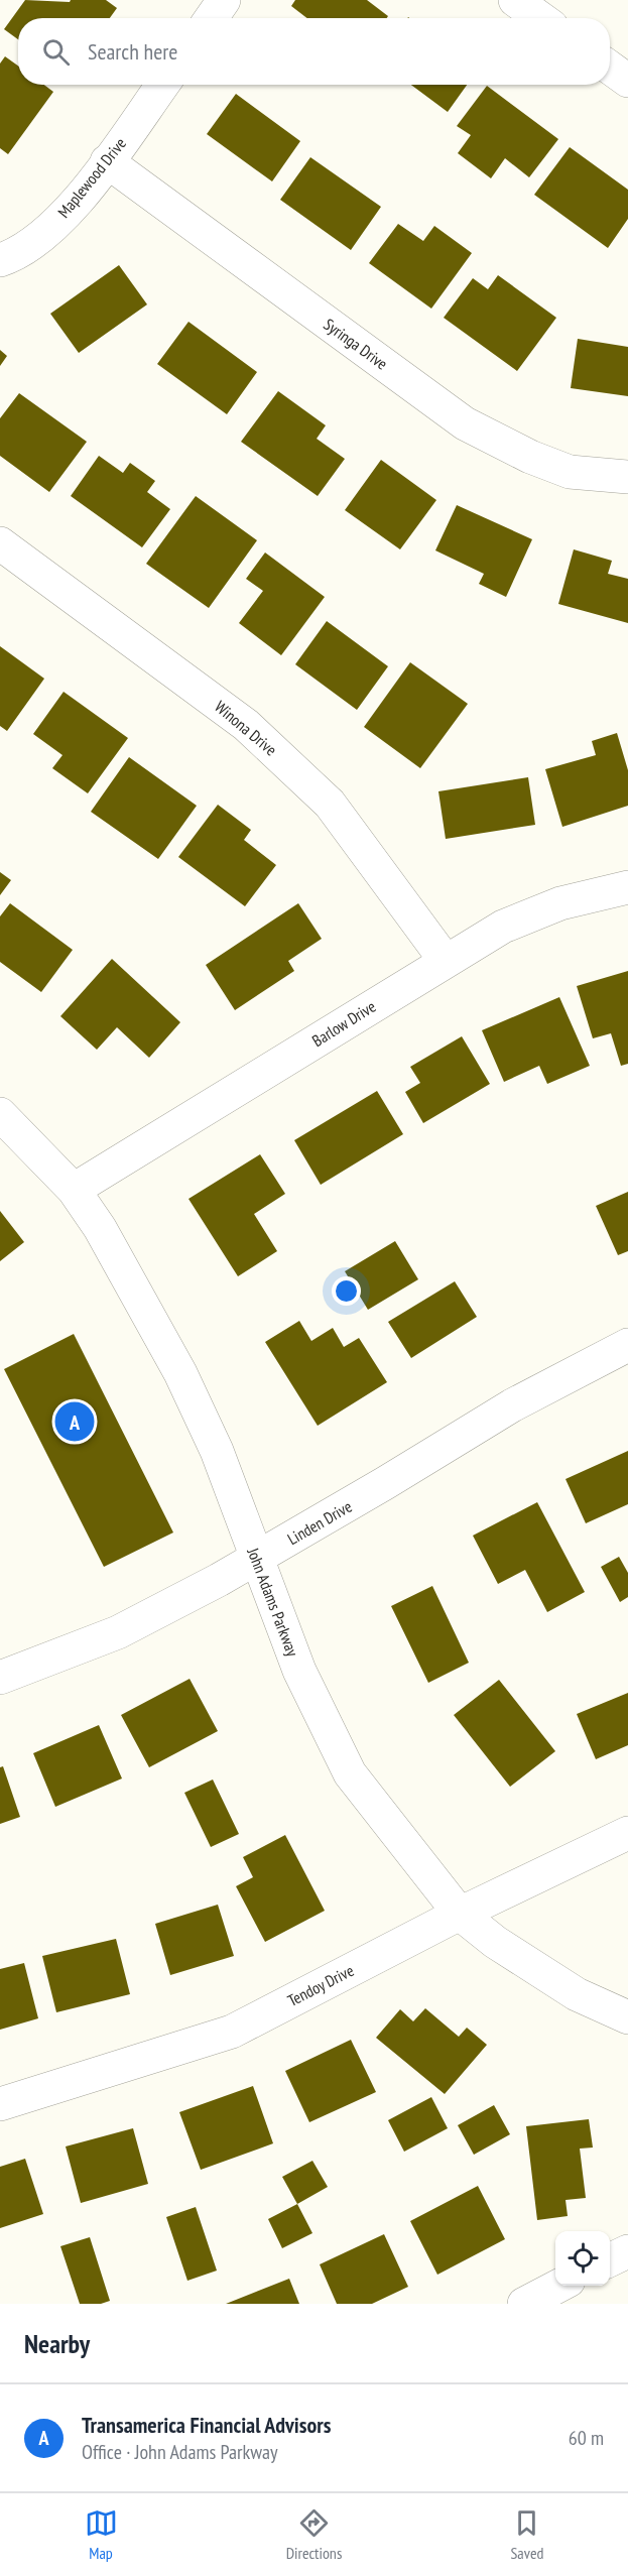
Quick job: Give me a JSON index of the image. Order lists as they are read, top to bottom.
{
  "streets": {
    "street": [
      "Maplewood Drive",
      "Syringa Drive",
      "Winona Drive",
      "Barlow Drive",
      "Linden Drive",
      "John Adams Parkway",
      "Tendoy Drive"
    ]
  },
  "crossings": [
    ["Maplewood Drive", "Syringa Drive"],
    ["Winona Drive", "Barlow Drive"],
    ["Barlow Drive", "John Adams Parkway"],
    ["Linden Drive", "John Adams Parkway"],
    ["John Adams Parkway", "Tendoy Drive"]
  ],
  "page": {
    "search": "Search here",
    "pins": "A",
    "heading": "Nearby",
    "list": [
      {
        "mark": "A",
        "name": "Transamerica Financial Advisors",
        "note": "Office · John Adams Parkway",
        "value": "60 m"
      }
    ],
    "nav": ["Map", "Directions", "Saved"]
  }
}
